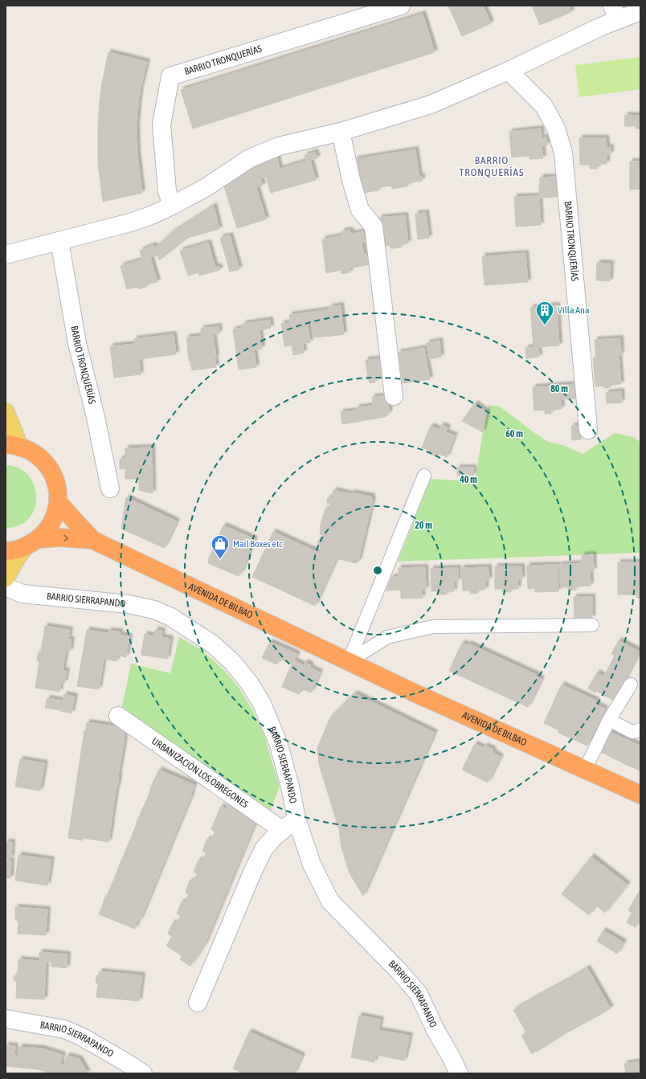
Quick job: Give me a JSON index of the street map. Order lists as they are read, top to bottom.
{
  "streets": {
    "highway": ["AVENIDA DE BILBAO"],
    "street": ["BARRIO TRONQUERÍAS", "BARRIO SIERRAPANDO", "URBANIZACIÓN LOS OBREGONES"]
  },
  "districts": ["BARRIO TRONQUERÍAS"],
  "places": {
    "building": ["Villa Ana"],
    "shop": ["Mail Boxes etc"]
  },
  "rings": [
    "80 m",
    "60 m",
    "40 m",
    "20 m"
  ]
}
